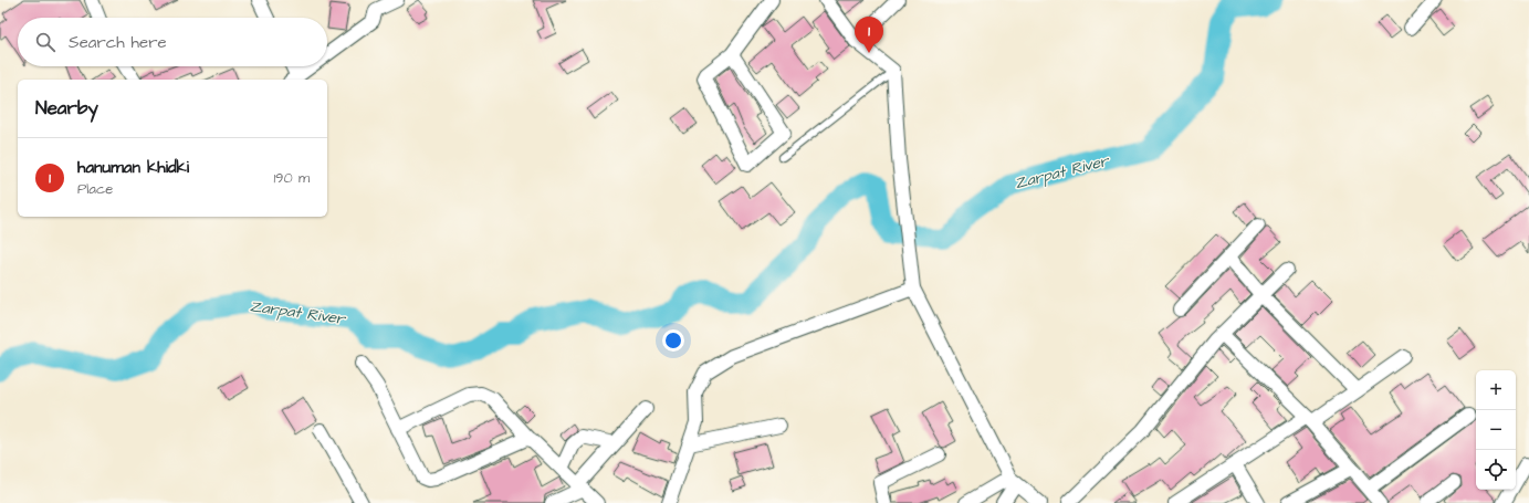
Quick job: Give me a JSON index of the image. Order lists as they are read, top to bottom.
{
  "water": ["Zarpat River"],
  "page": {
    "pins": "1",
    "search": "Search here",
    "heading": "Nearby",
    "list": [
      {
        "mark": "1",
        "name": "hanuman khidki",
        "note": "Place",
        "value": "190 m"
      }
    ],
    "map_buttons": ["+", "−"]
  }
}
